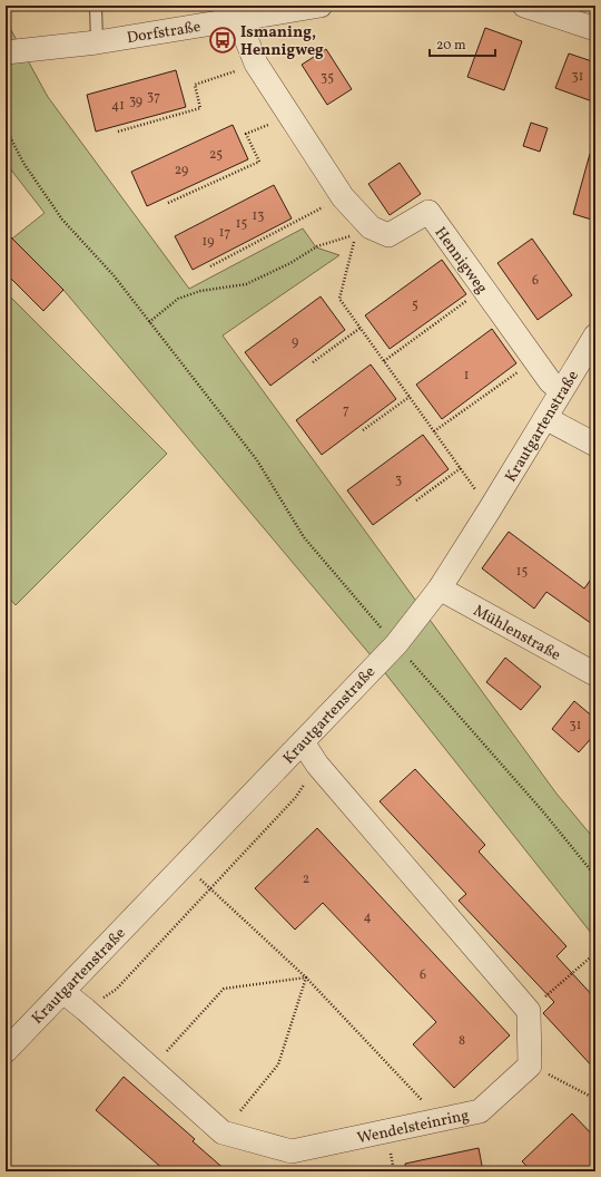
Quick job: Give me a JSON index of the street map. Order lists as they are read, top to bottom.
{
  "streets": {
    "street": [
      "Dorfstraße",
      "Hennigweg",
      "Krautgartenstraße",
      "Mühlenstraße",
      "Wendelsteinring"
    ]
  },
  "crossings": [
    ["Dorfstraße", "Hennigweg"],
    ["Hennigweg", "Krautgartenstraße"],
    ["Krautgartenstraße", "Mühlenstraße"],
    ["Krautgartenstraße", "Wendelsteinring"]
  ],
  "places": {
    "bus stop": ["Ismaning, Hennigweg"]
  },
  "house_numbers": [
    "31",
    "35",
    "37",
    "39",
    "41",
    "25",
    "29",
    "13",
    "15",
    "17",
    "19",
    "6",
    "5",
    "9",
    "1",
    "7",
    "3",
    "15",
    "31",
    "2",
    "4",
    "6",
    "8"
  ],
  "scale_bar": "20 m"
}
